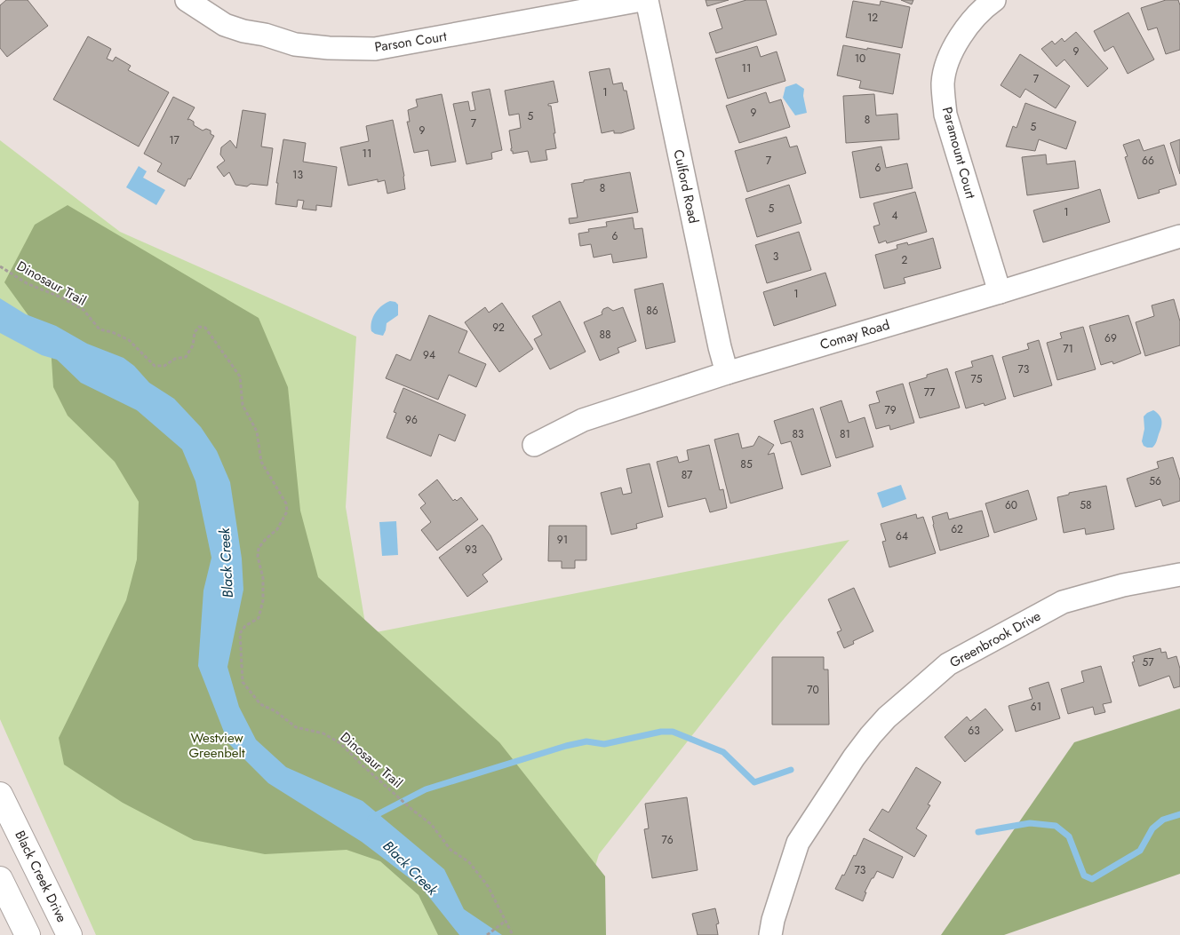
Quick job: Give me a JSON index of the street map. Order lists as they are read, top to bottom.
{
  "streets": {
    "main road": ["Black Creek Drive"],
    "street": [
      "Parson Court",
      "Paramount Court",
      "Culford Road",
      "Comay Road",
      "Greenbrook Drive"
    ],
    "path": ["Dinosaur Trail"]
  },
  "crossings": [
    ["Paramount Court", "Comay Road"],
    ["Culford Road", "Comay Road"]
  ],
  "water": ["Black Creek"],
  "parks": ["Westview Greenbelt"],
  "house_numbers": [
    "12",
    "9",
    "10",
    "11",
    "7",
    "1",
    "9",
    "5",
    "8",
    "7",
    "5",
    "9",
    "17",
    "11",
    "7",
    "66",
    "6",
    "13",
    "8",
    "5",
    "1",
    "4",
    "6",
    "3",
    "2",
    "1",
    "86",
    "92",
    "88",
    "69",
    "71",
    "94",
    "73",
    "75",
    "77",
    "79",
    "96",
    "83",
    "81",
    "85",
    "87",
    "56",
    "60",
    "58",
    "62",
    "64",
    "91",
    "93",
    "57",
    "70",
    "61",
    "63",
    "76",
    "73"
  ]
}
